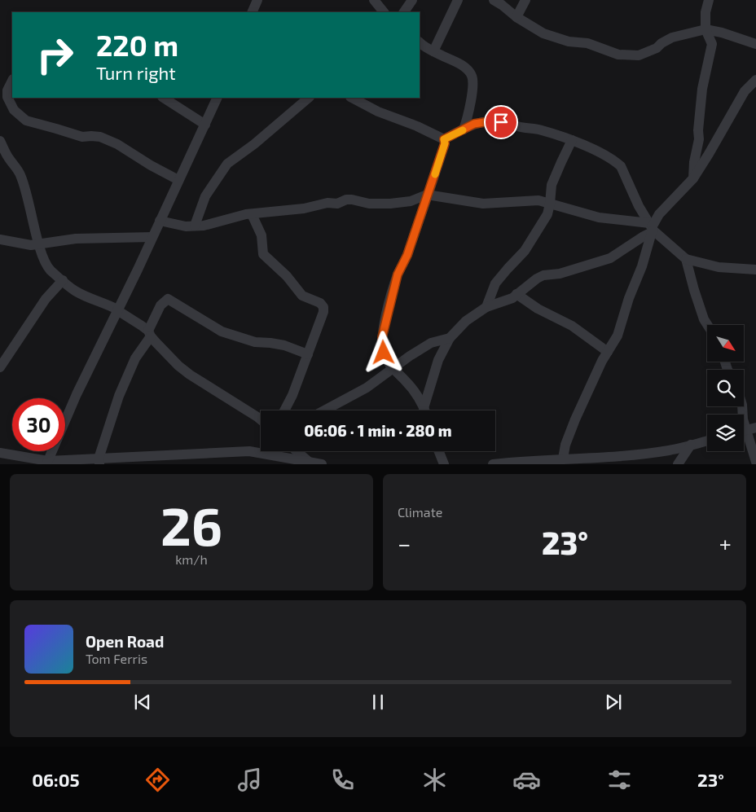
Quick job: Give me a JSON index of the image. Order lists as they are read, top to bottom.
{
  "north": "bottom right",
  "page": {
    "turn": ["220 m", "Turn right"],
    "limit": "30",
    "trip": "06:06 · 1 min · 280 m",
    "tile": [
      ["26", "km/h"],
      "Climate"
    ],
    "heat": ["−", "23°", "+"],
    "song": ["Open Road", "Tom Ferris"],
    "tabs": ["06:05", "23°"]
  }
}
